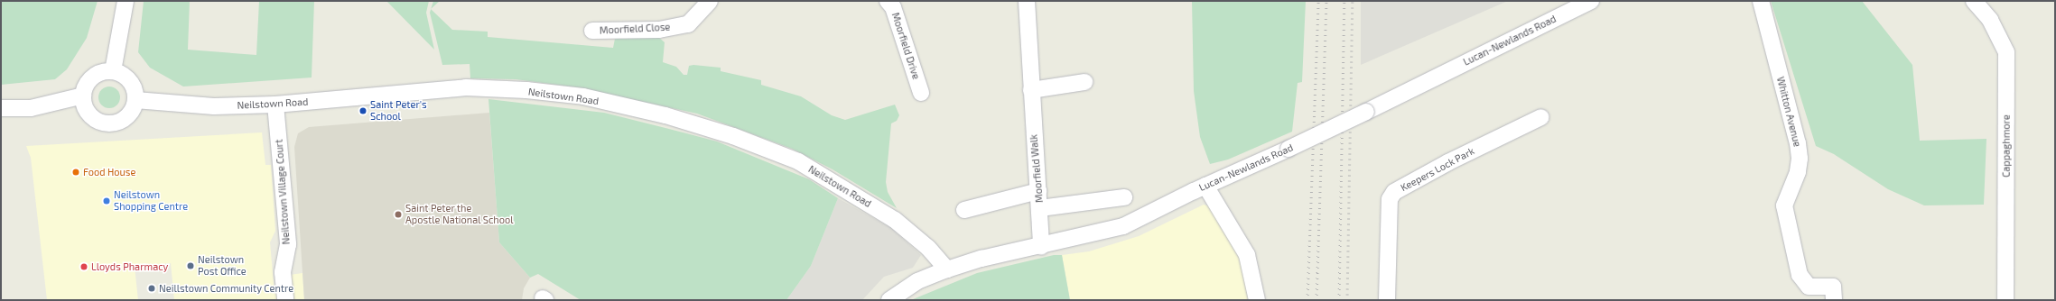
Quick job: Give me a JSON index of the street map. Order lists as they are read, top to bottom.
{
  "streets": {
    "street": [
      "Moorfield Close",
      "Lucan-Newlands Road",
      "Moorfield Drive",
      "Neilstown Road",
      "Whitton Avenue",
      "Cappaghmore",
      "Moorfield Walk",
      "Keepers Lock Park",
      "Neilstown Village Court"
    ]
  },
  "crossings": [
    ["Lucan-Newlands Road", "Neilstown Road"],
    ["Lucan-Newlands Road", "Moorfield Walk"],
    ["Neilstown Road", "Neilstown Village Court"]
  ],
  "places": [
    "Saint Peter's School",
    "Food House",
    "Neilstown Shopping Centre",
    "Saint Peter the Apostle National School",
    "Neilstown Post Office",
    "Lloyds Pharmacy",
    "Neillstown Community Centre"
  ]
}
